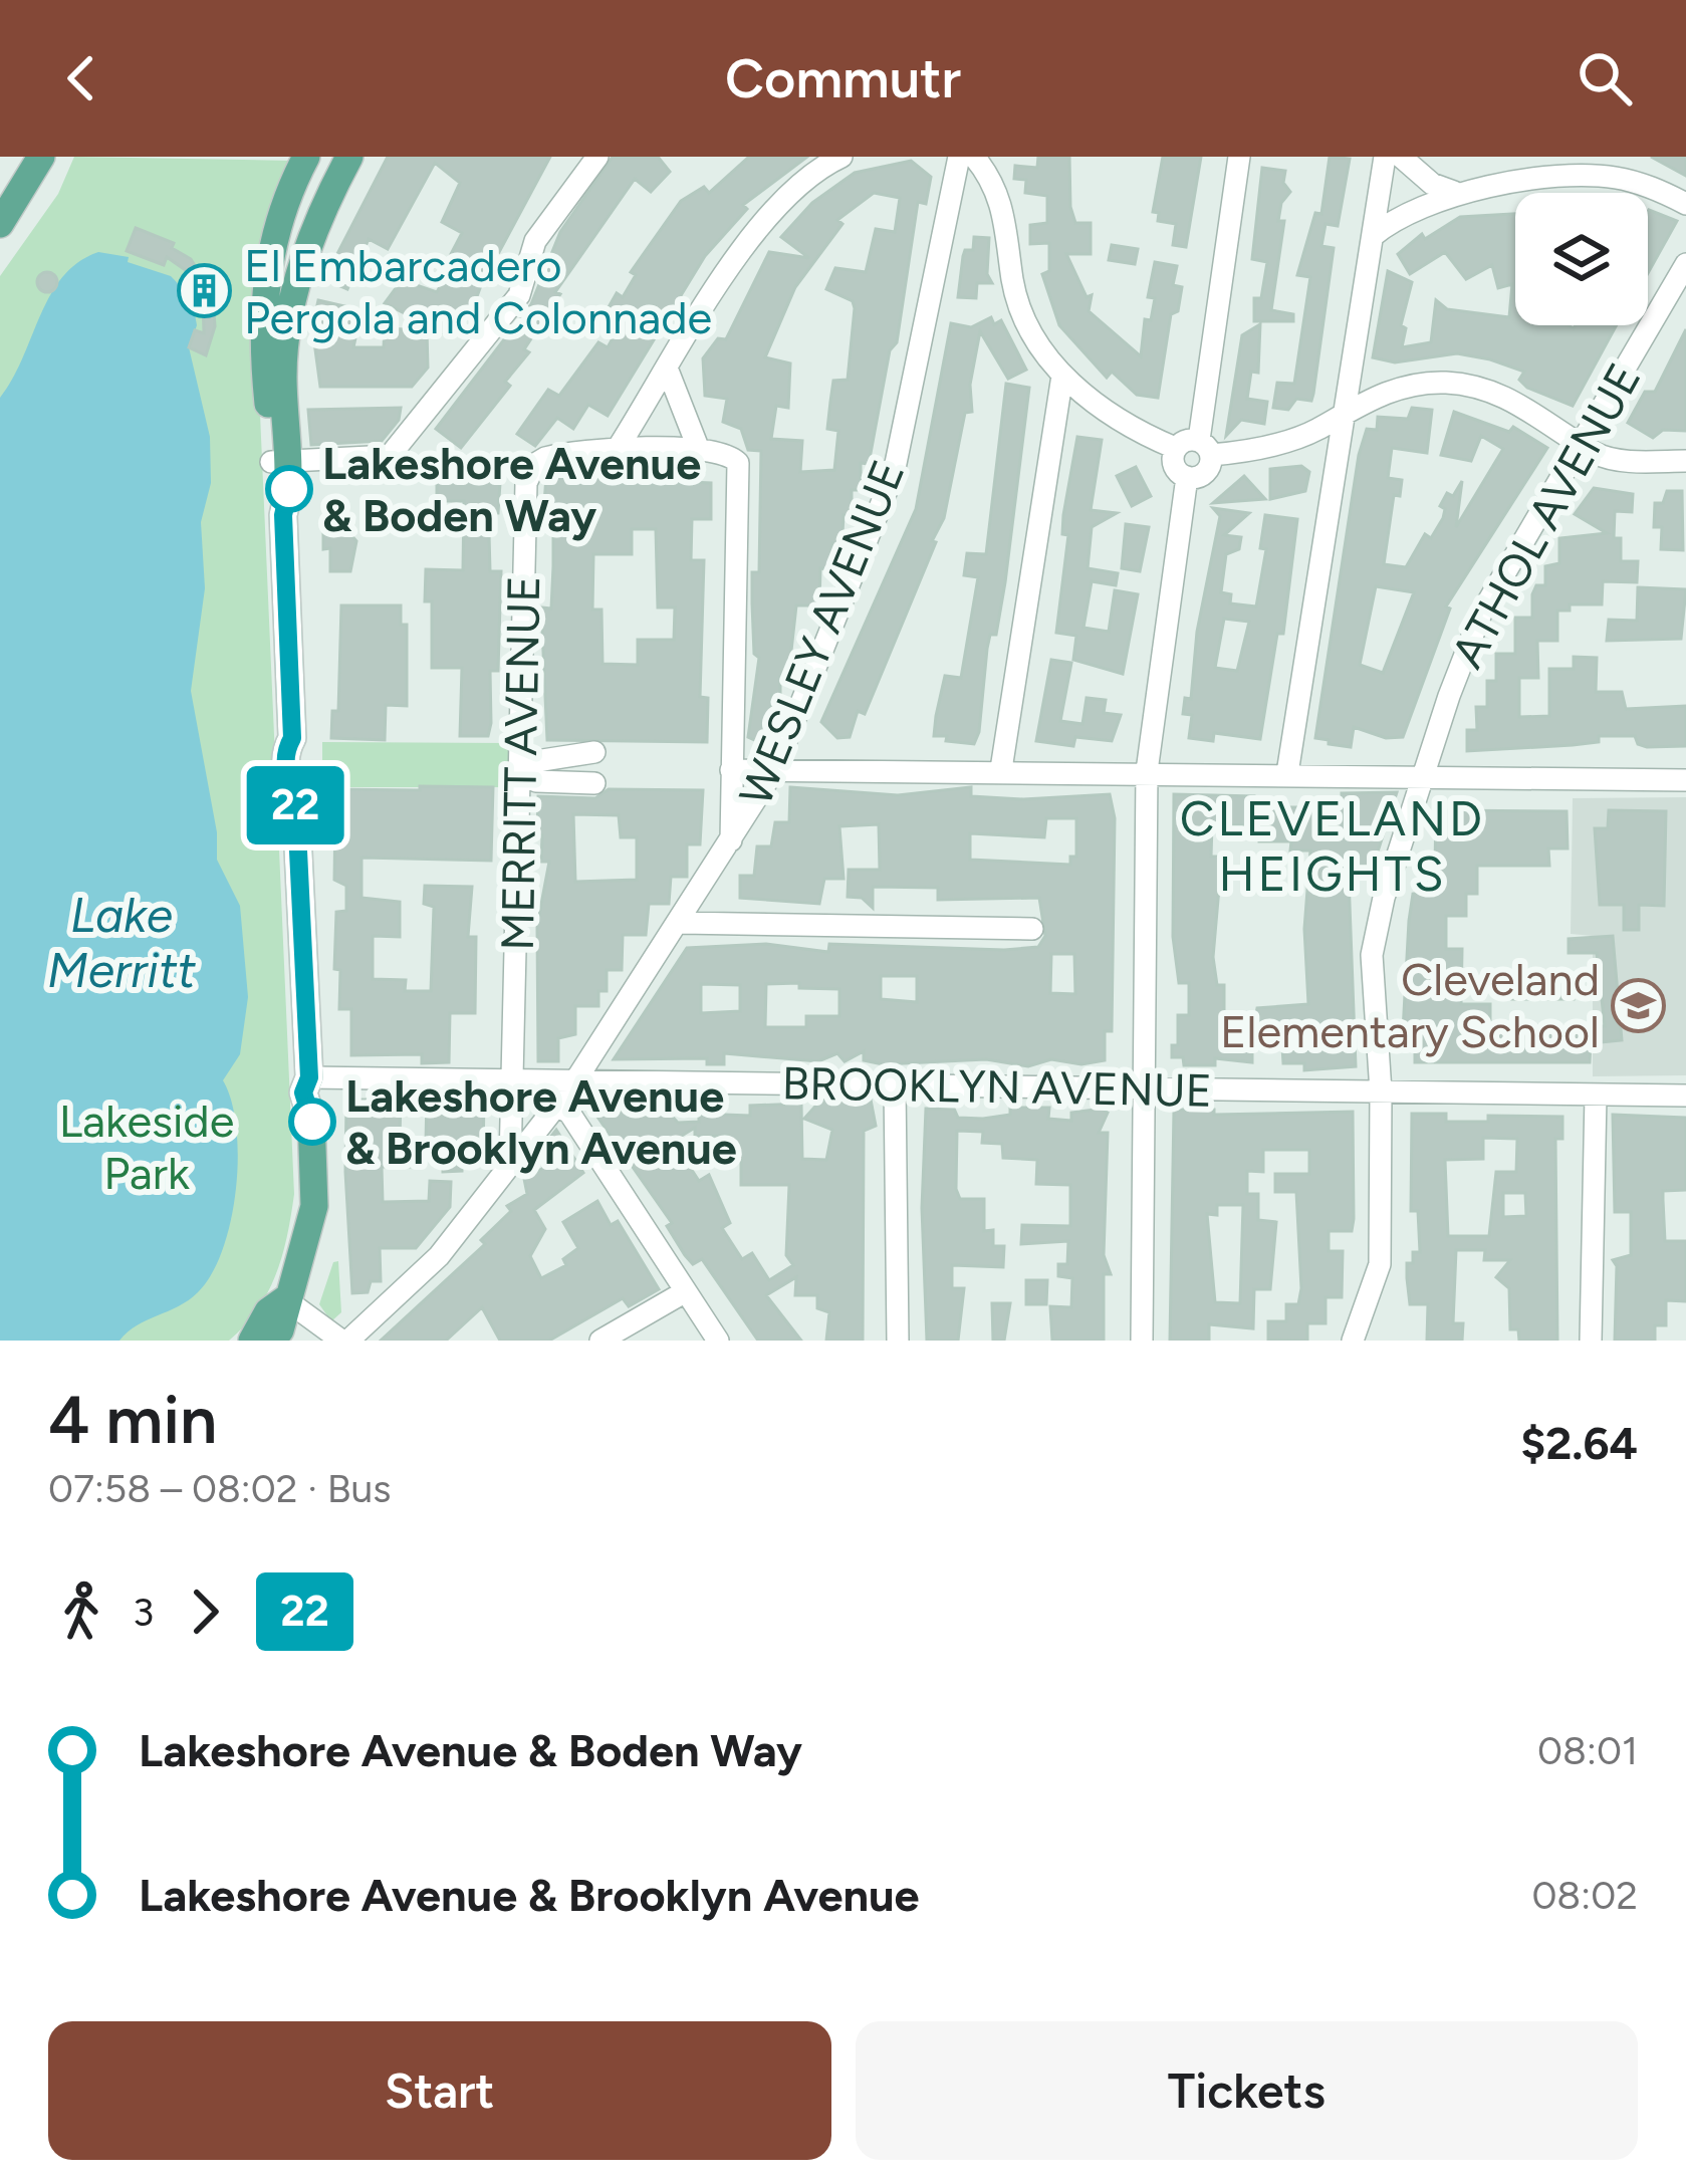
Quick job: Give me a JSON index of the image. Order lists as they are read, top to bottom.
{
  "streets": {
    "street": [
      "ATHOL AVENUE",
      "WESLEY AVENUE",
      "MERRITT AVENUE",
      "BROOKLYN AVENUE"
    ]
  },
  "crossings": [
    ["ATHOL AVENUE", "BROOKLYN AVENUE"],
    ["WESLEY AVENUE", "MERRITT AVENUE"],
    ["WESLEY AVENUE", "BROOKLYN AVENUE"],
    ["MERRITT AVENUE", "BROOKLYN AVENUE"]
  ],
  "districts": ["CLEVELAND HEIGHTS"],
  "water": ["Lake Merritt"],
  "parks": ["Lakeside Park"],
  "places": {
    "building": ["El Embarcadero Pergola and Colonnade"],
    "other": ["Lakeshore Avenue & Boden Way", "Lakeshore Avenue & Brooklyn Avenue"],
    "school or university": ["Cleveland Elementary School"]
  },
  "lines": ["bus line 22"],
  "page": {
    "header": "Commutr",
    "on_map": "22",
    "heading": ["4 min", "07:58 – 08:02 · Bus", "$2.64"],
    "legs": ["3", "22"],
    "list": [
      {
        "name": "Lakeshore Avenue & Boden Way",
        "value": "08:01"
      },
      {
        "name": "Lakeshore Avenue & Brooklyn Avenue",
        "value": "08:02"
      }
    ],
    "buttons": ["Start", "Tickets"]
  }
}
